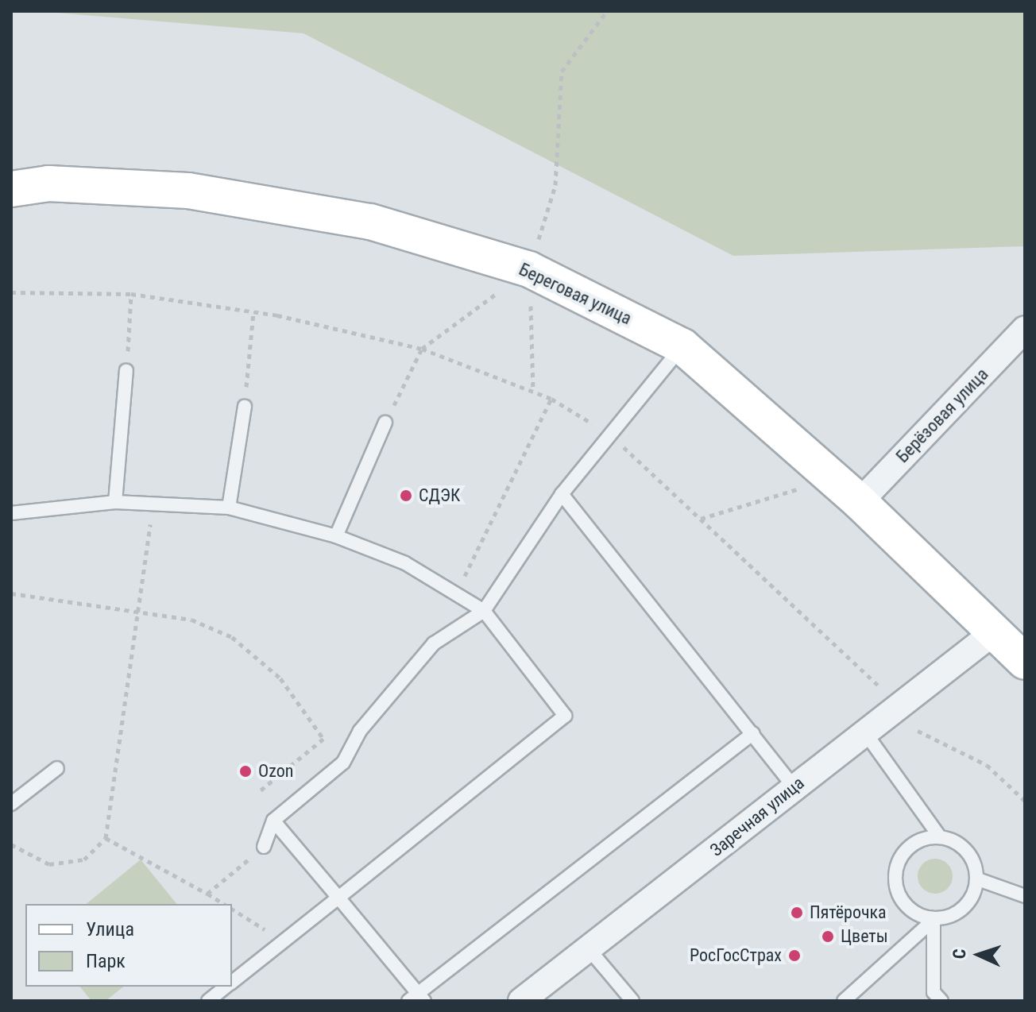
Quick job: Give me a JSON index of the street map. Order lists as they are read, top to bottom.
{
  "streets": {
    "street": ["Береговая улица", "Берёзовая улица", "Заречная улица"]
  },
  "crossings": [
    ["Береговая улица", "Берёзовая улица"],
    ["Береговая улица", "Заречная улица"]
  ],
  "places": [
    "СДЭК",
    "Ozon",
    "Пятёрочка",
    "Цветы",
    "РосГосСтрах"
  ],
  "legend": ["Улица", "Парк"],
  "north": "left"
}
